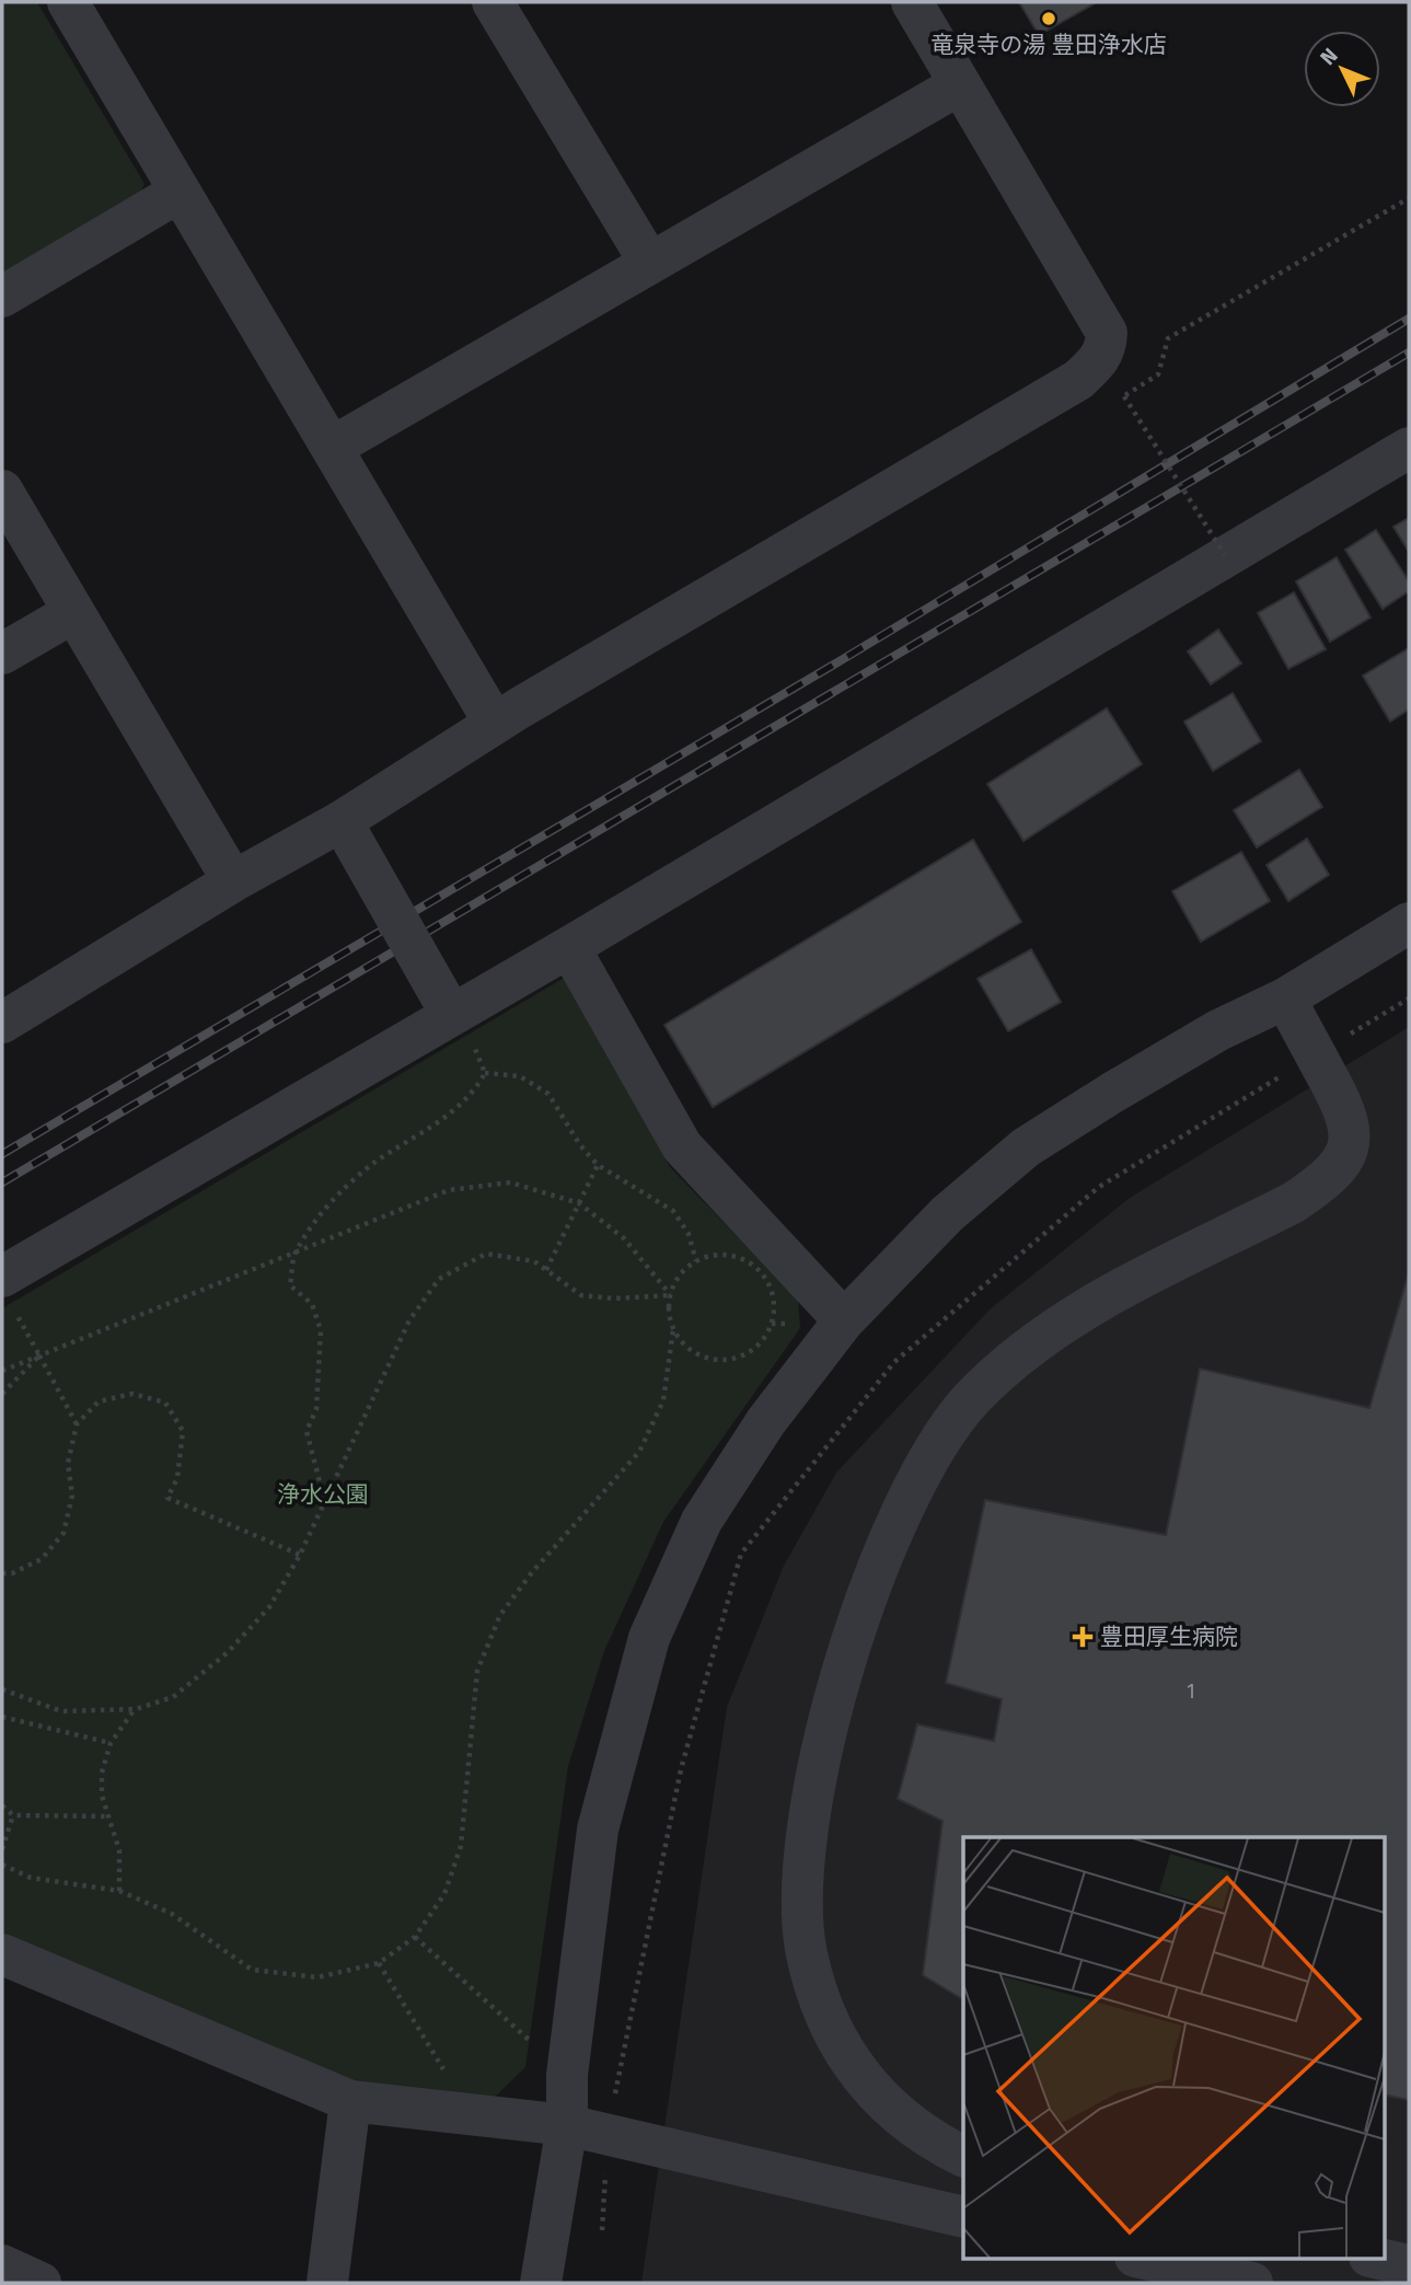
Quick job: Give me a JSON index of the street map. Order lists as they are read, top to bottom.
{
  "parks": ["浄水公園"],
  "places": {
    "other": ["竜泉寺の湯 豊田浄水店"],
    "health": ["豊田厚生病院"]
  },
  "house_numbers": ["1"],
  "north": "top left"
}
